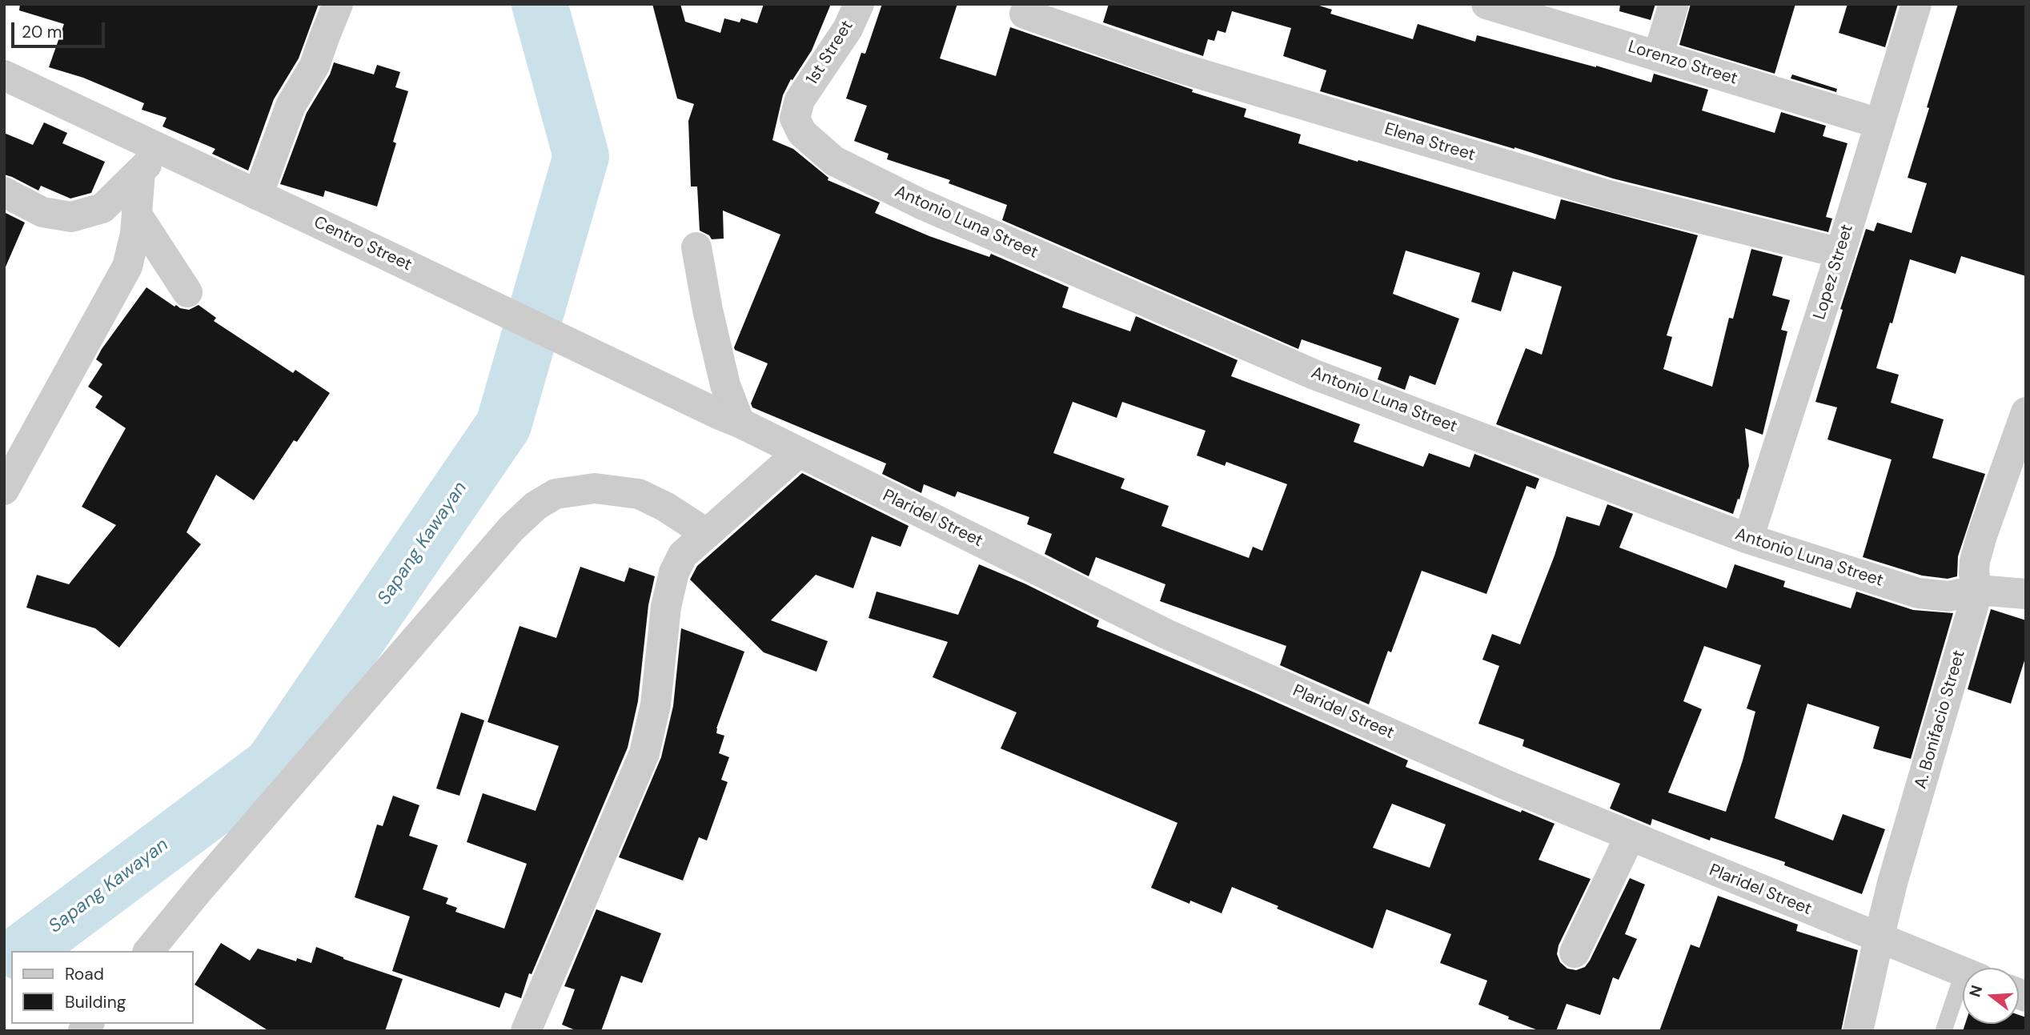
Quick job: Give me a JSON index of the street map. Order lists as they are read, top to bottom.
{
  "streets": {
    "street": [
      "1st Street",
      "Lorenzo Street",
      "Elena Street",
      "Antonio Luna Street",
      "Centro Street",
      "Lopez Street",
      "Plaridel Street",
      "A. Bonifacio Street"
    ]
  },
  "crossings": [
    ["1st Street", "Antonio Luna Street"],
    ["Lorenzo Street", "Lopez Street"],
    ["Elena Street", "Lopez Street"],
    ["Antonio Luna Street", "Lopez Street"],
    ["Antonio Luna Street", "A. Bonifacio Street"],
    ["Centro Street", "Plaridel Street"],
    ["Plaridel Street", "A. Bonifacio Street"]
  ],
  "water": ["Sapang Kawayan"],
  "legend": ["Road", "Building"],
  "scale_bar": "20 m",
  "north": "left"
}
